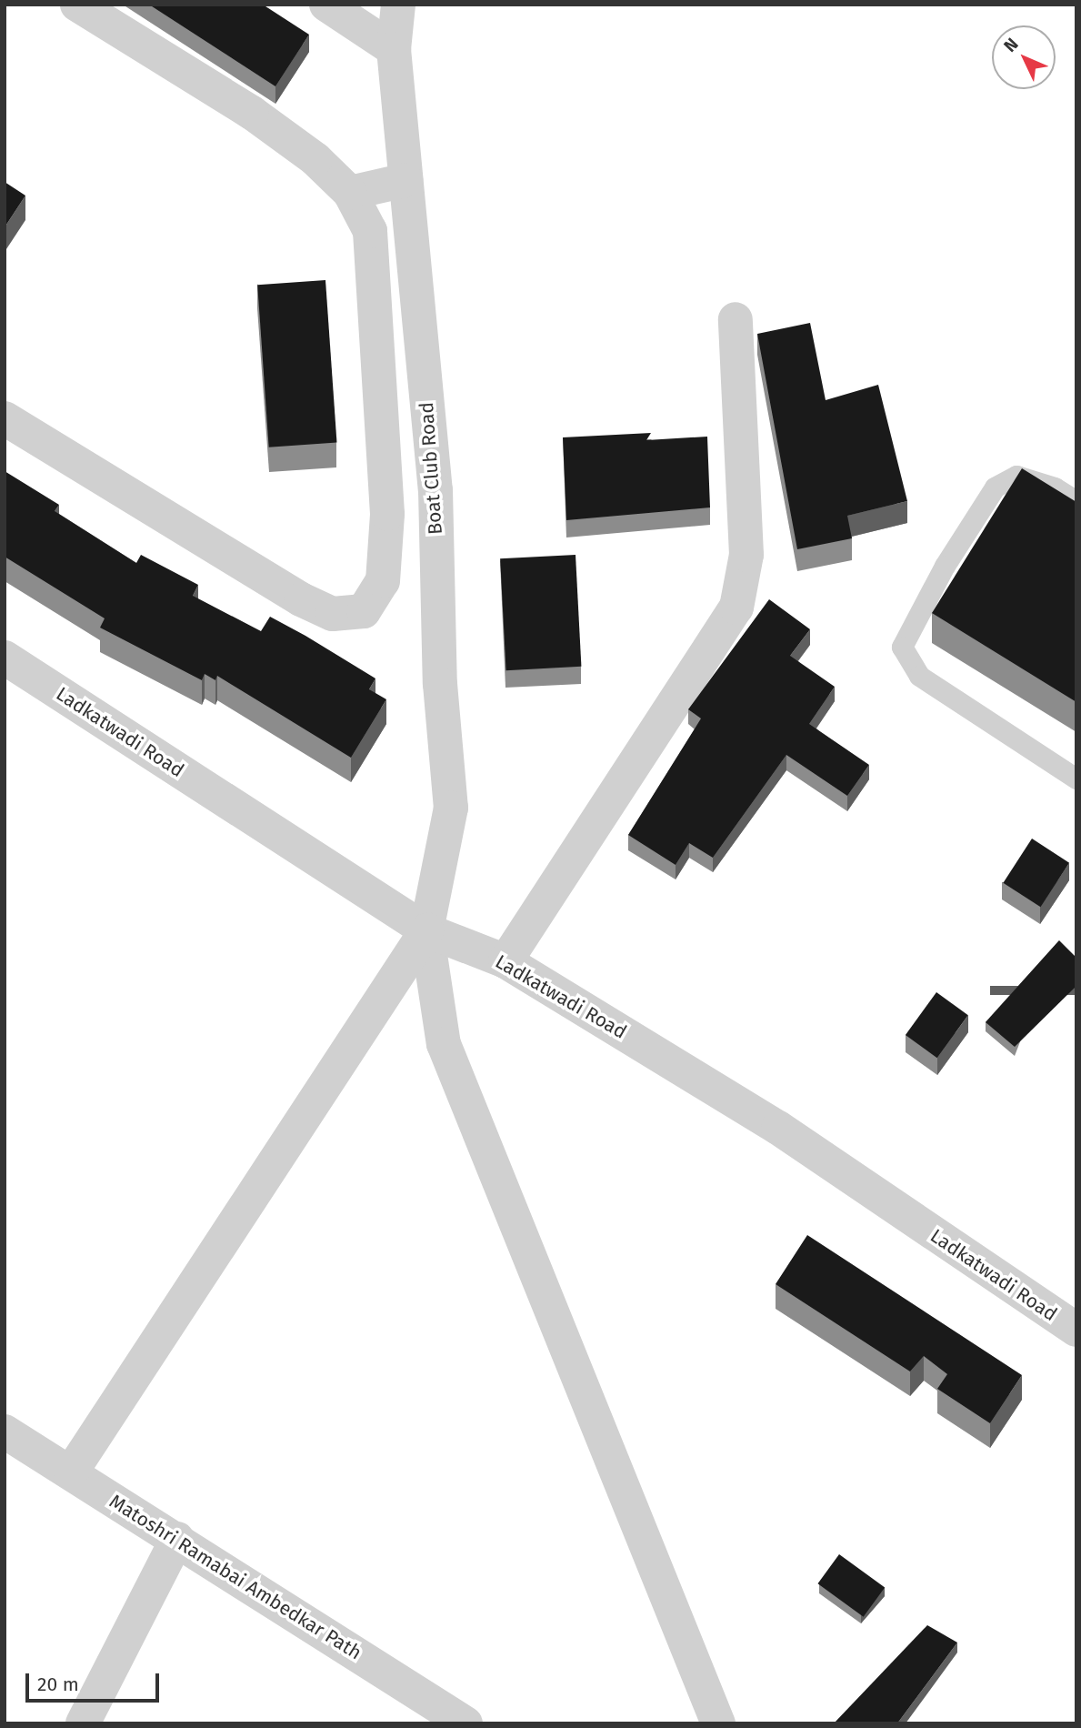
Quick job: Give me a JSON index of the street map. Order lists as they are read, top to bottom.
{
  "streets": {
    "street": ["Boat Club Road", "Ladkatwadi Road", "Matoshri Ramabai Ambedkar Path"]
  },
  "crossings": [
    ["Boat Club Road", "Ladkatwadi Road"]
  ],
  "scale_bar": "20 m",
  "north": "top left"
}
